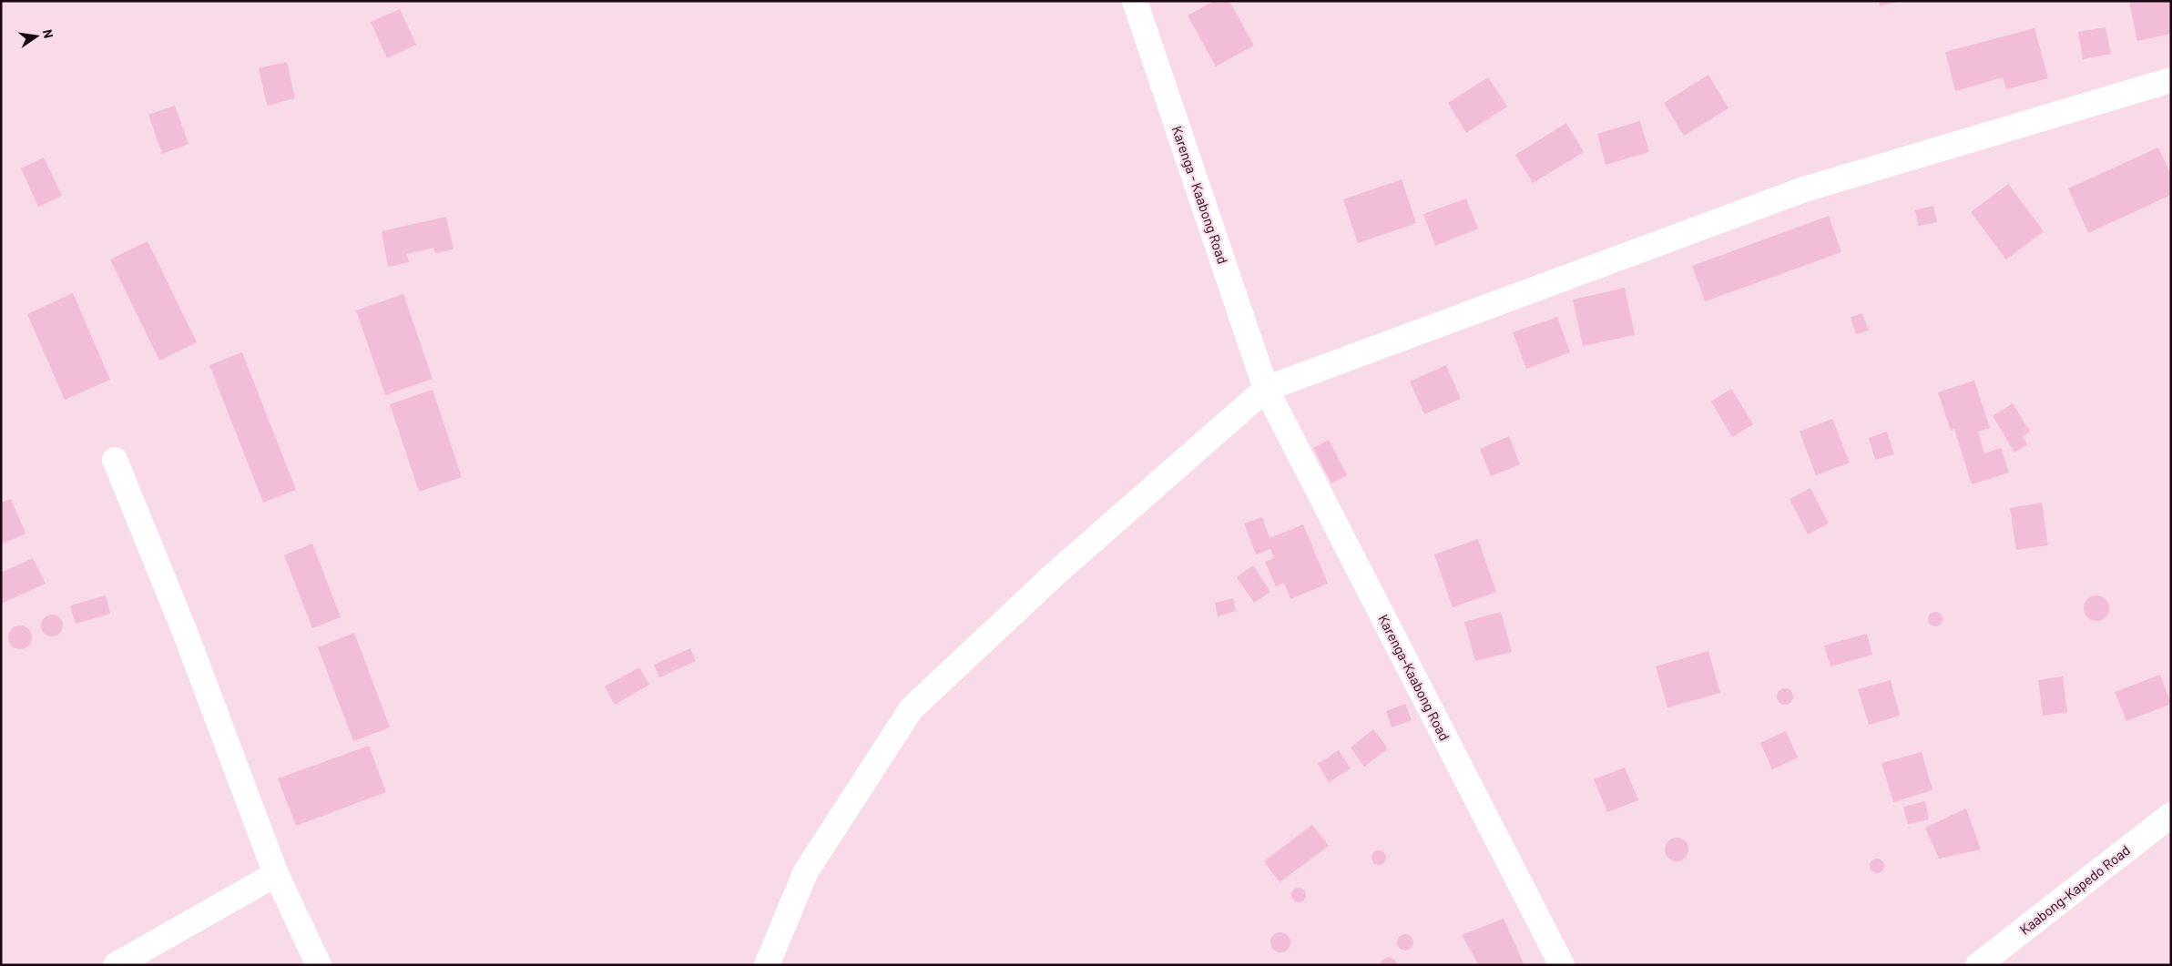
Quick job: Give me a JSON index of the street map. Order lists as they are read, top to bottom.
{
  "streets": {
    "main road": ["Karenga - Kaabong Road", "Karenga-Kaabong Road", "Kaabong-Kapedo Road"]
  },
  "crossings": [
    ["Karenga - Kaabong Road", "Karenga-Kaabong Road"]
  ],
  "north": "right"
}
